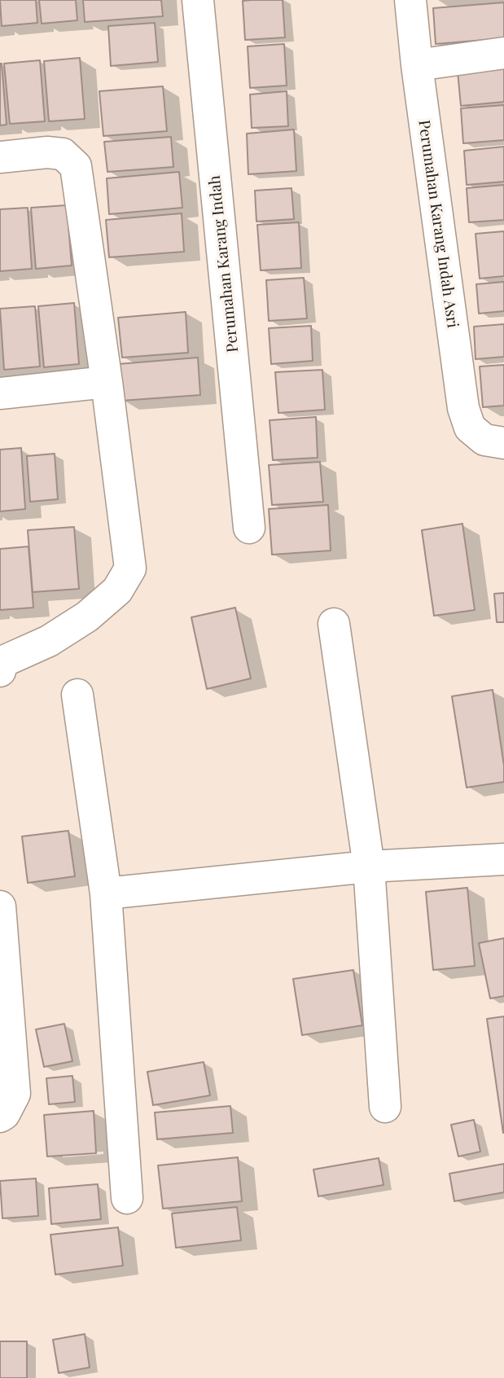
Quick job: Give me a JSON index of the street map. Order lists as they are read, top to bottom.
{
  "streets": {
    "street": ["Perumahan Karang Indah Asri", "Perumahan Karang Indah"]
  }
}
